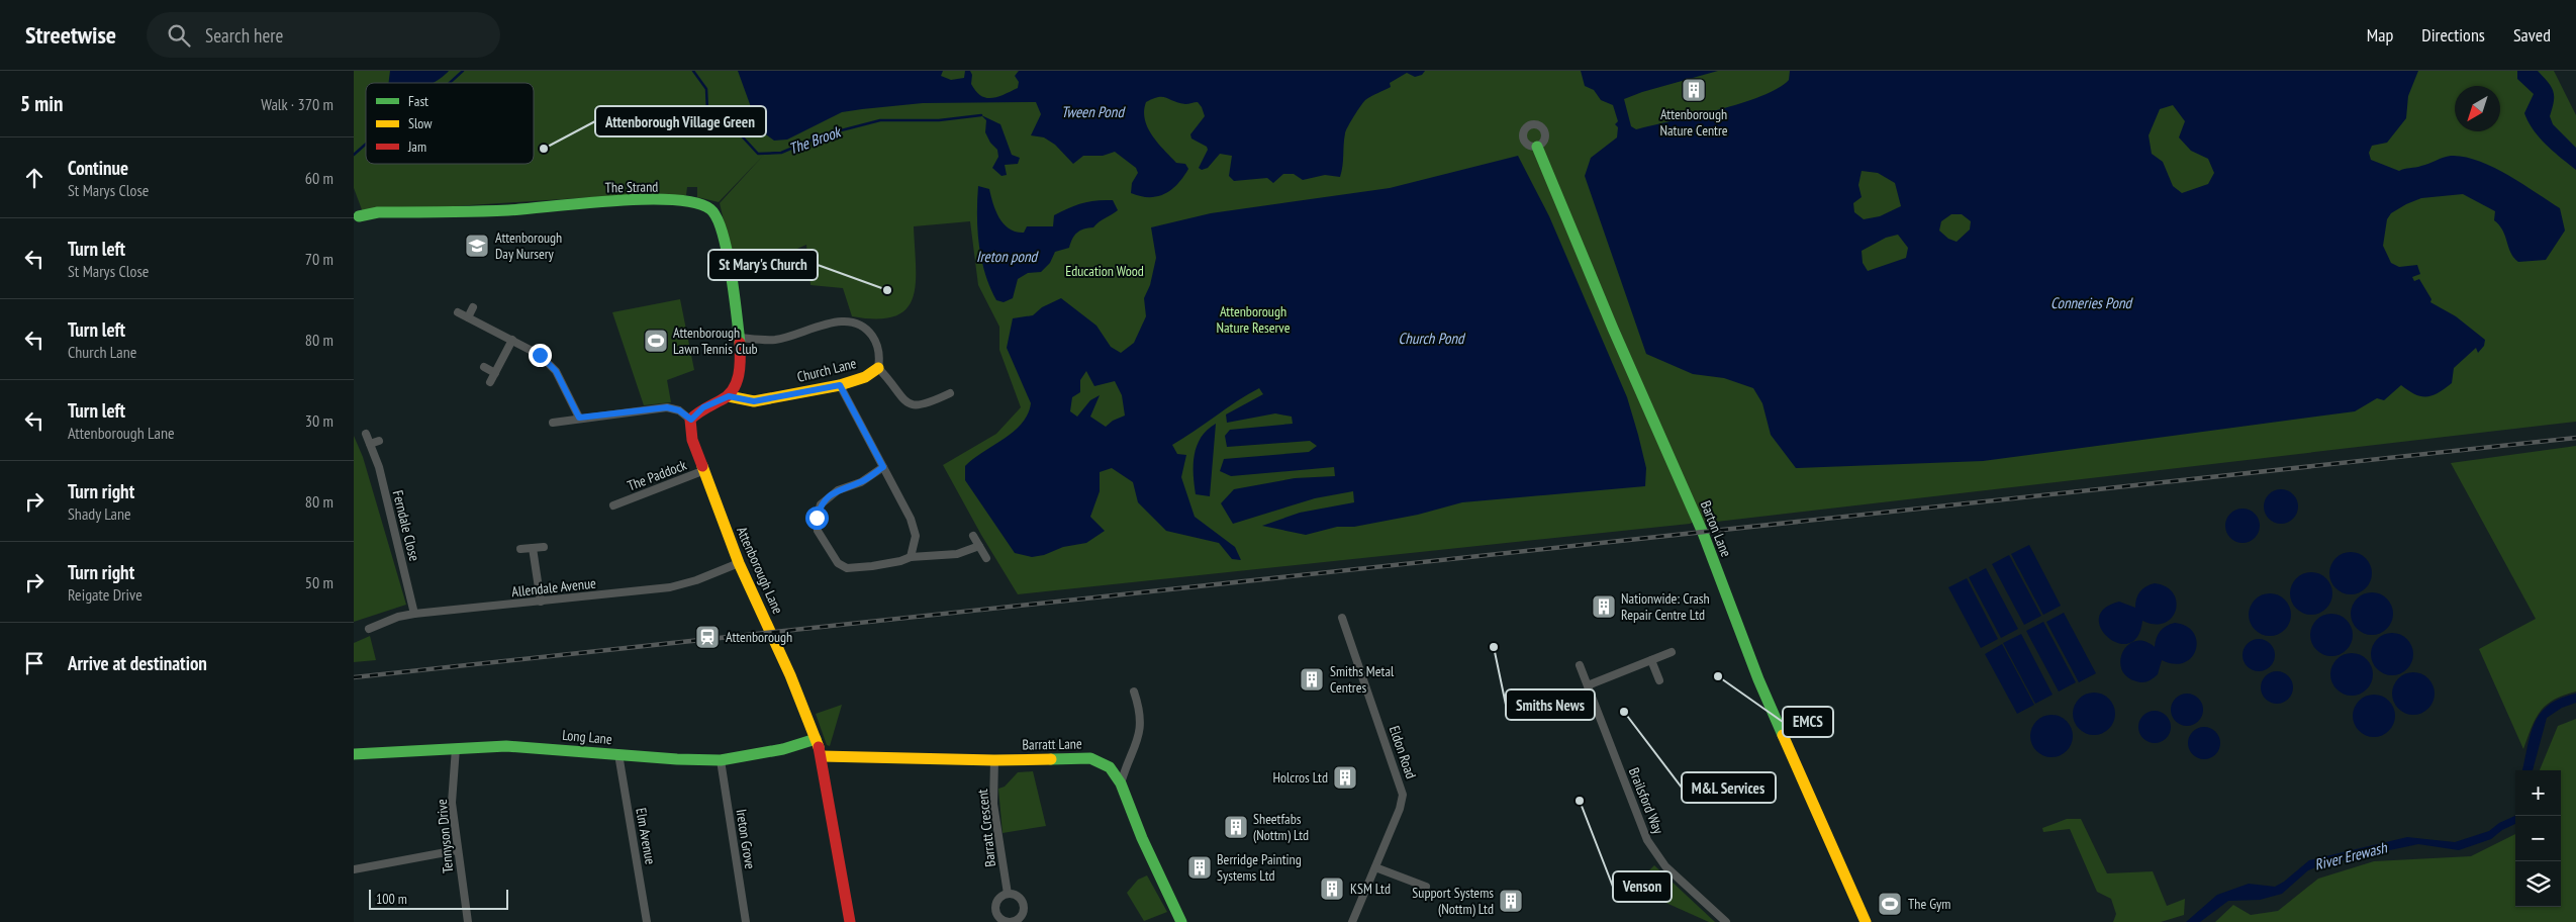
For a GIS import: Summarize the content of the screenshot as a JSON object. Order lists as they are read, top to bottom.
{
  "streets": {
    "street": [
      "The Strand",
      "Church Lane",
      "The Paddock",
      "Ferndale Close",
      "Barton Lane",
      "Attenborough Lane",
      "Allendale Avenue",
      "Long Lane",
      "Barratt Lane",
      "Eldon Road",
      "Brailsford Way",
      "Barratt Crescent",
      "Tennyson Drive",
      "Elm Avenue",
      "Ireton Grove"
    ]
  },
  "crossings": [
    ["The Strand", "Church Lane"],
    ["The Paddock", "Attenborough Lane"],
    ["Ferndale Close", "Allendale Avenue"],
    ["Attenborough Lane", "Allendale Avenue"],
    ["Attenborough Lane", "Long Lane"],
    ["Attenborough Lane", "Barratt Lane"],
    ["Long Lane", "Tennyson Drive"],
    ["Long Lane", "Elm Avenue"],
    ["Long Lane", "Ireton Grove"],
    ["Barratt Lane", "Barratt Crescent"]
  ],
  "water": [
    "Tween Pond",
    "The Brook",
    "Ireton pond",
    "Conneries Pond",
    "Church Pond",
    "River Erewash"
  ],
  "parks": ["Education Wood", "Attenborough Nature Reserve"],
  "places": {
    "building": [
      "Attenborough Nature Centre",
      "Nationwide: Crash Repair Centre Ltd",
      "Smiths Metal Centres",
      "Holcros Ltd",
      "Sheetfabs (Nottm) Ltd",
      "Berridge Painting Systems Ltd",
      "KSM Ltd",
      "Support Systems (Nottm) Ltd"
    ],
    "other": [
      "Attenborough Village Green",
      "St Mary's Church",
      "Smiths News",
      "EMCS",
      "M&L Services",
      "Venson"
    ],
    "school or university": ["Attenborough Day Nursery"],
    "sports": ["Attenborough Lawn Tennis Club", "The Gym"],
    "station": ["Attenborough"]
  },
  "legend": ["Fast", "Slow", "Jam"],
  "scale_bar": "100 m",
  "north": "bottom left",
  "page": {
    "header": "Streetwise",
    "search": "Search here",
    "nav": ["Map", "Directions", "Saved"],
    "heading": ["5 min", "Walk · 370 m"],
    "list": [
      ["Continue", "St Marys Close", "60 m"],
      ["Turn left", "St Marys Close", "70 m"],
      ["Turn left", "Church Lane", "80 m"],
      ["Turn left", "Attenborough Lane", "30 m"],
      ["Turn right", "Shady Lane", "80 m"],
      ["Turn right", "Reigate Drive", "50 m"],
      "Arrive at destination"
    ],
    "map_buttons": ["+", "−"],
    "scale": "100 m"
  }
}
